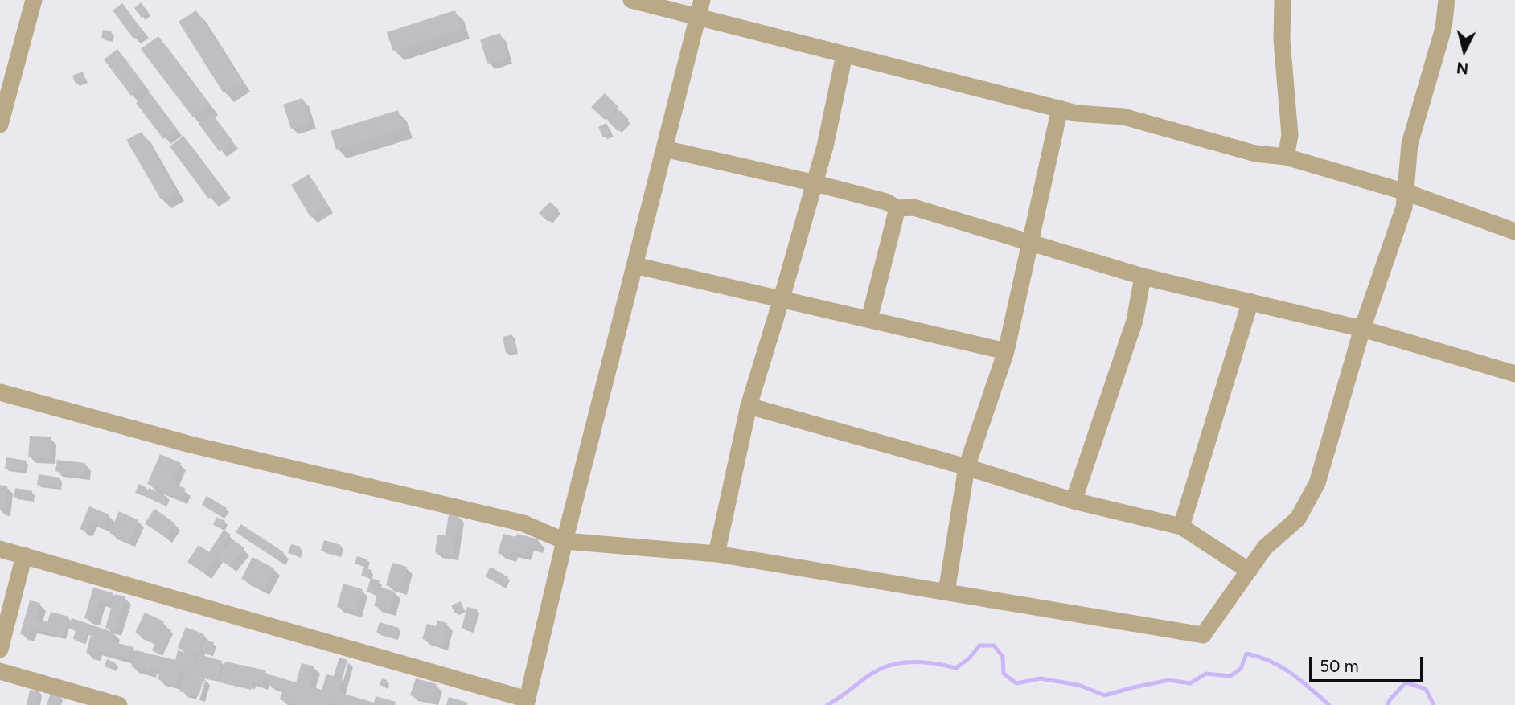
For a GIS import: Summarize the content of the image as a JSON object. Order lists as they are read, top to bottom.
{
  "scale_bar": "50 m",
  "north": "bottom"
}
